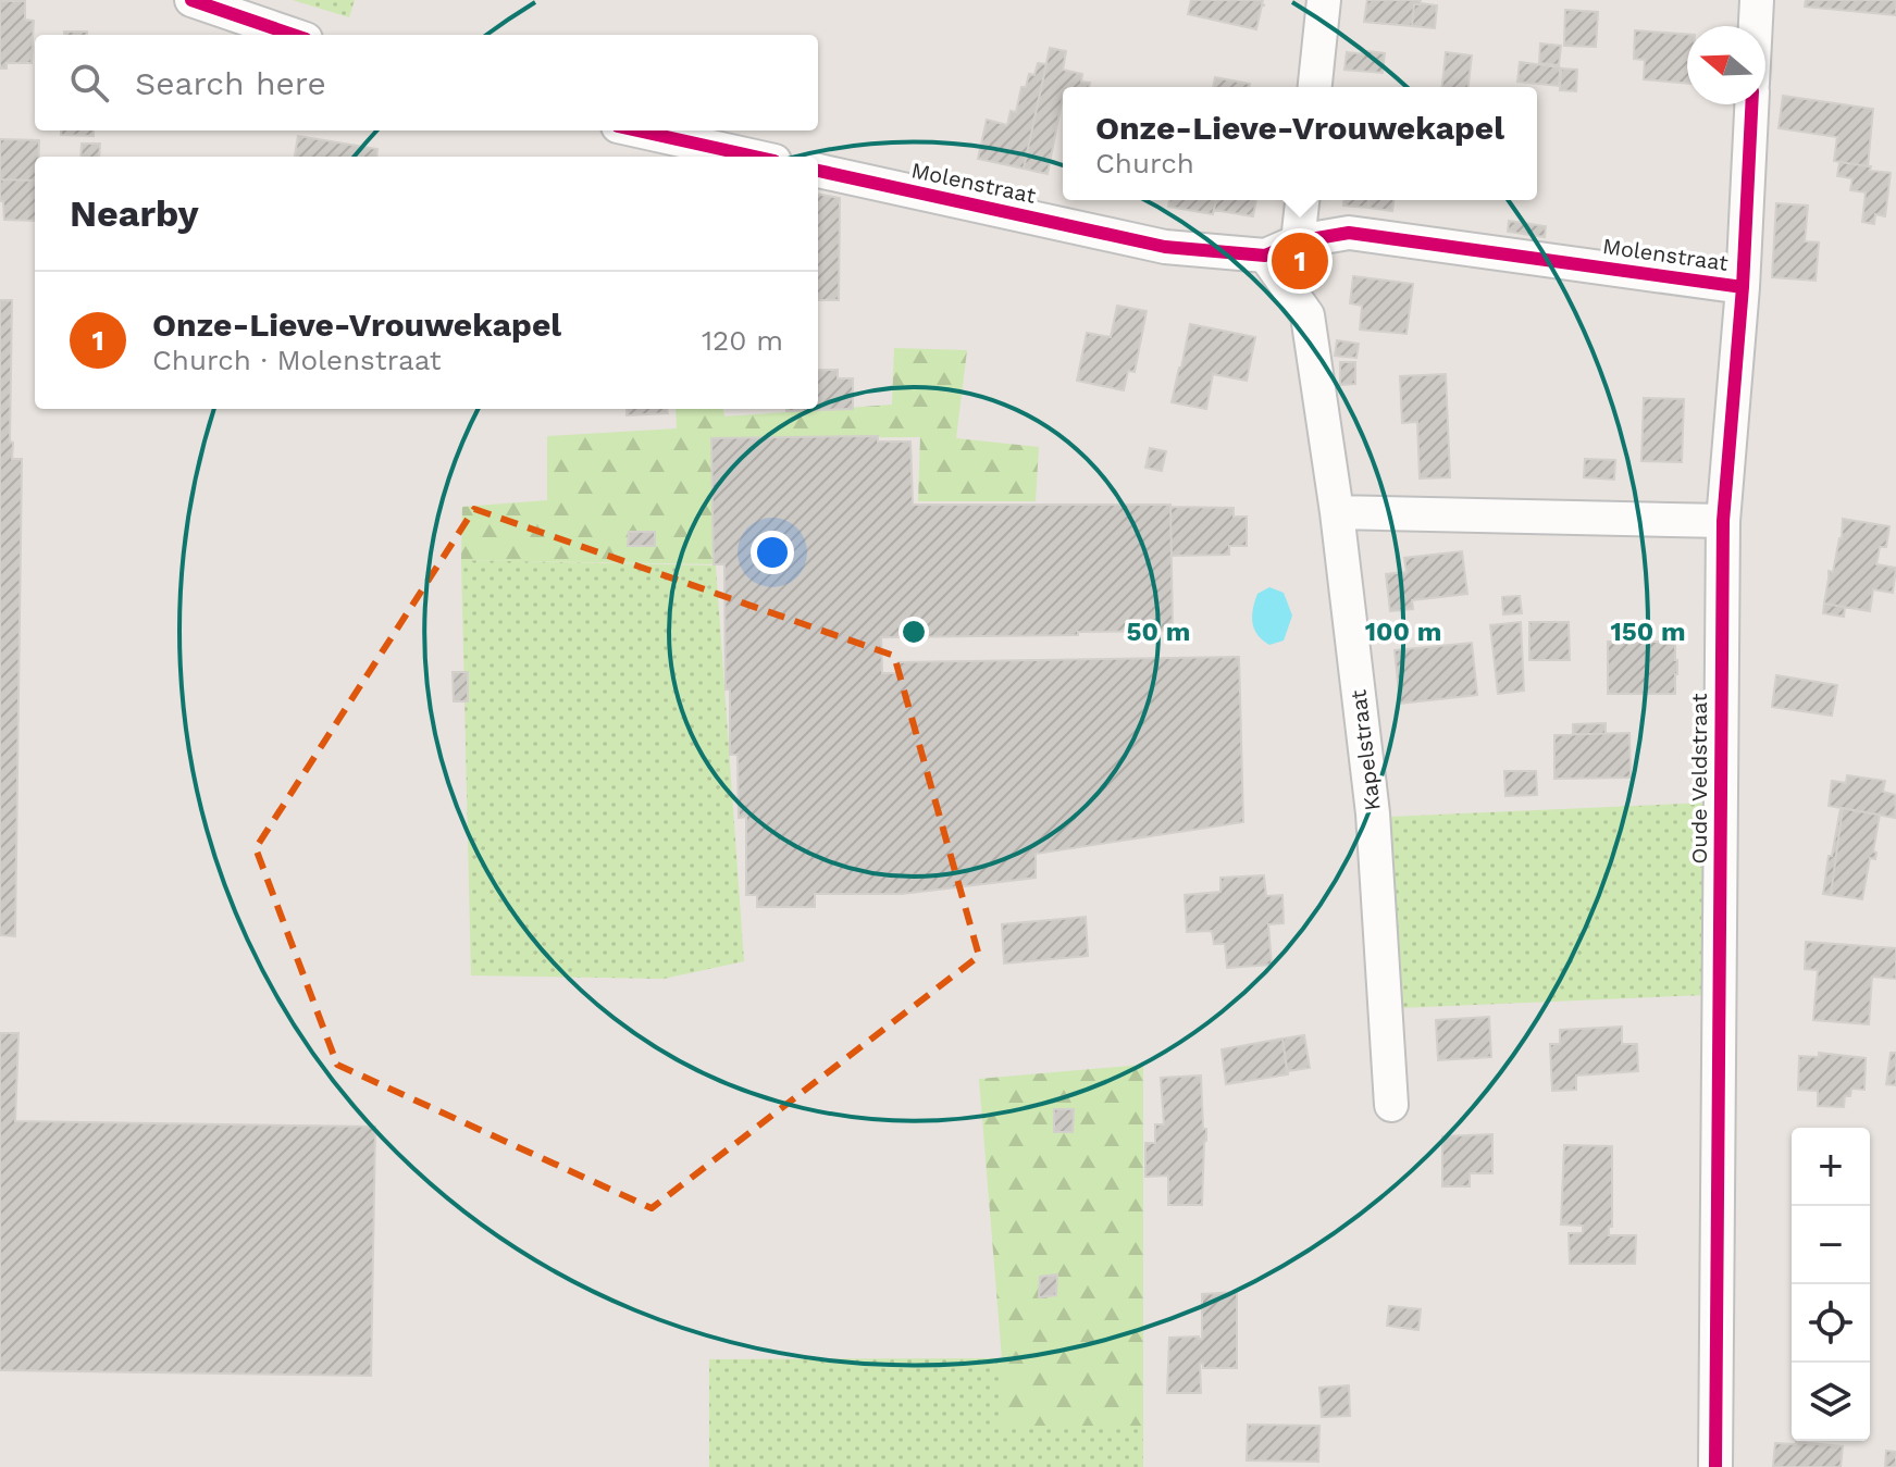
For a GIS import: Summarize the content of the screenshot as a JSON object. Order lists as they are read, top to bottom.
{
  "streets": {
    "street": ["Molenstraat", "Kapelstraat", "Oude Veldstraat"]
  },
  "crossings": [
    ["Molenstraat", "Kapelstraat"],
    ["Molenstraat", "Oude Veldstraat"]
  ],
  "north": "left",
  "page": {
    "search": "Search here",
    "popup": ["Onze-Lieve-Vrouwekapel", "Church"],
    "heading": "Nearby",
    "pins": "1",
    "list": [
      {
        "mark": "1",
        "name": "Onze-Lieve-Vrouwekapel",
        "note": "Church · Molenstraat",
        "value": "120 m"
      }
    ],
    "map_buttons": ["+", "−"]
  },
  "rings": ["50 m", "100 m", "150 m"]
}
